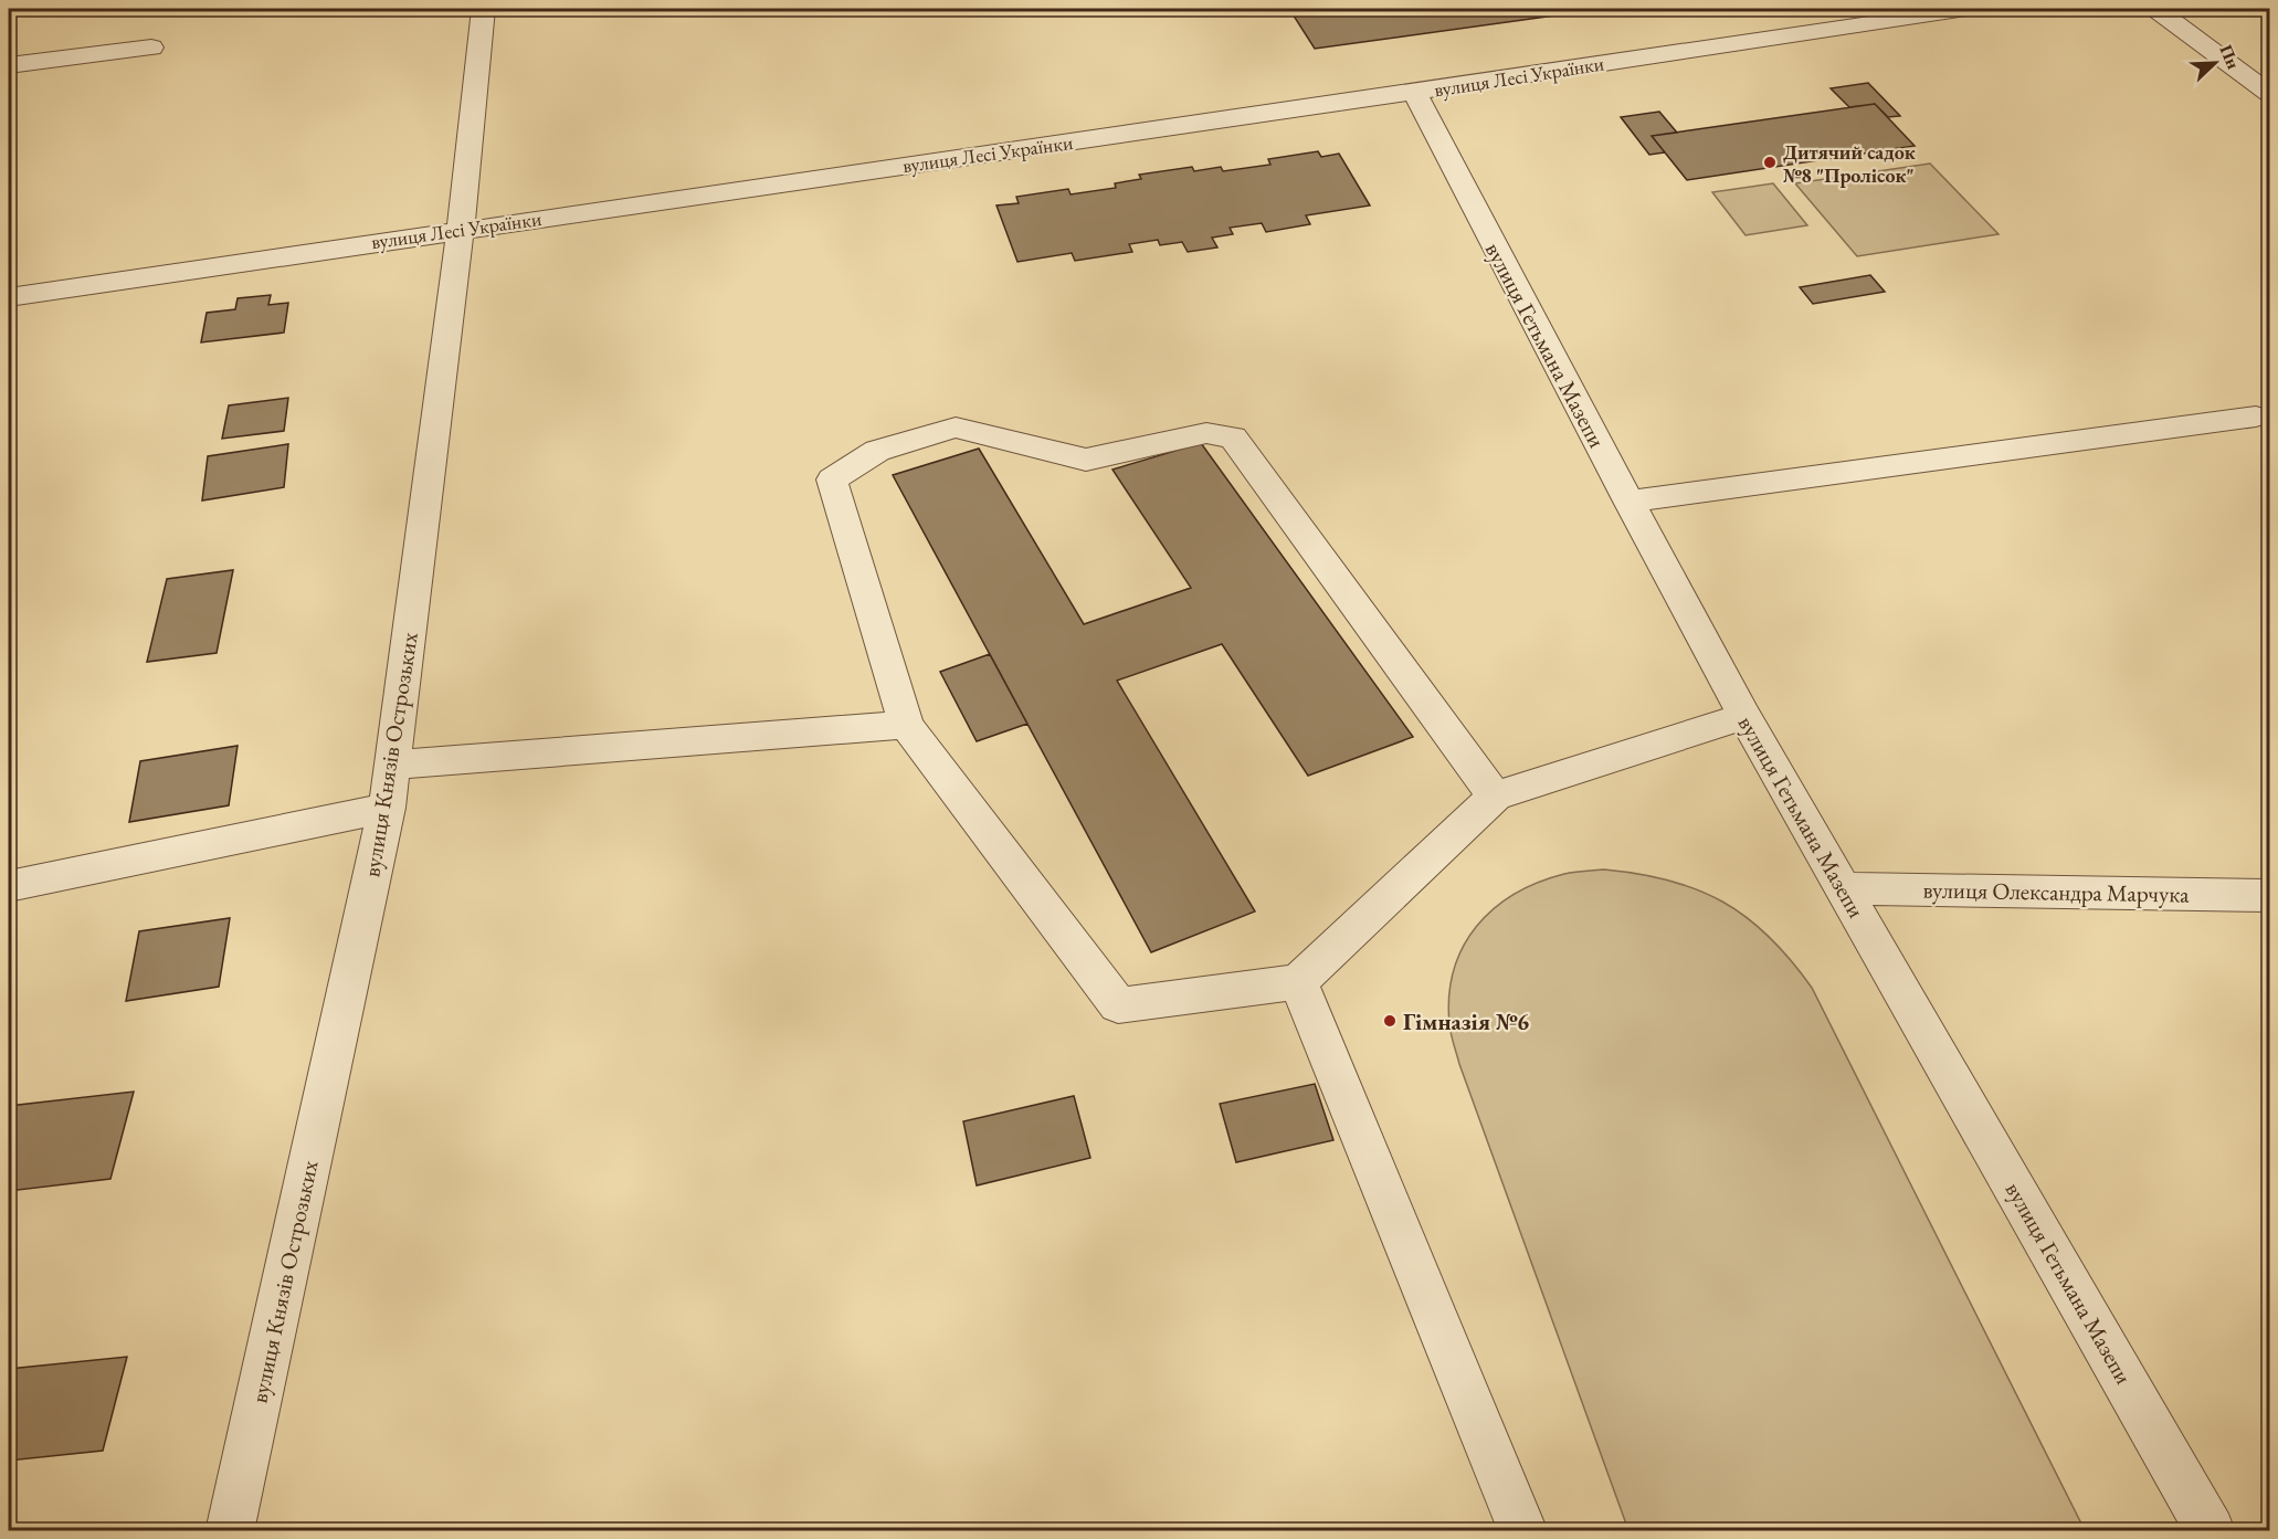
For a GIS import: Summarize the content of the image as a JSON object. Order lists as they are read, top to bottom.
{
  "streets": {
    "street": [
      "вулиця Лесі Українки",
      "вулиця Гетьмана Мазепи",
      "вулиця Князів Острозьких",
      "вулиця Олександра Марчука"
    ]
  },
  "crossings": [
    ["вулиця Лесі Українки", "вулиця Гетьмана Мазепи"],
    ["вулиця Лесі Українки", "вулиця Князів Острозьких"],
    ["вулиця Гетьмана Мазепи", "вулиця Олександра Марчука"]
  ],
  "places": ["Дитячий садок №8 \"Пролісок\"", "Гімназія №6"],
  "north": "top right"
}
